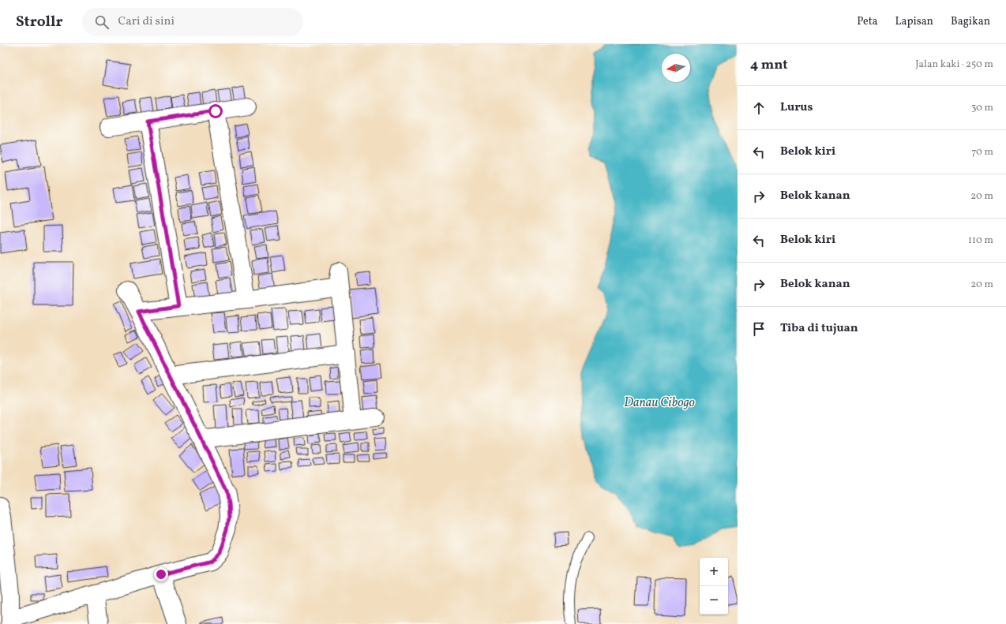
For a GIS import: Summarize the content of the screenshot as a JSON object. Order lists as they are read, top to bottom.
{
  "water": ["Danau Cibogo"],
  "north": "left",
  "page": {
    "header": "Strollr",
    "search": "Cari di sini",
    "nav": ["Peta", "Lapisan", "Bagikan"],
    "heading": ["4 mnt", "Jalan kaki · 250 m"],
    "list": [
      ["Lurus", "30 m"],
      ["Belok kiri", "70 m"],
      ["Belok kanan", "20 m"],
      ["Belok kiri", "110 m"],
      ["Belok kanan", "20 m"],
      "Tiba di tujuan"
    ],
    "map_buttons": ["+", "−"]
  }
}
